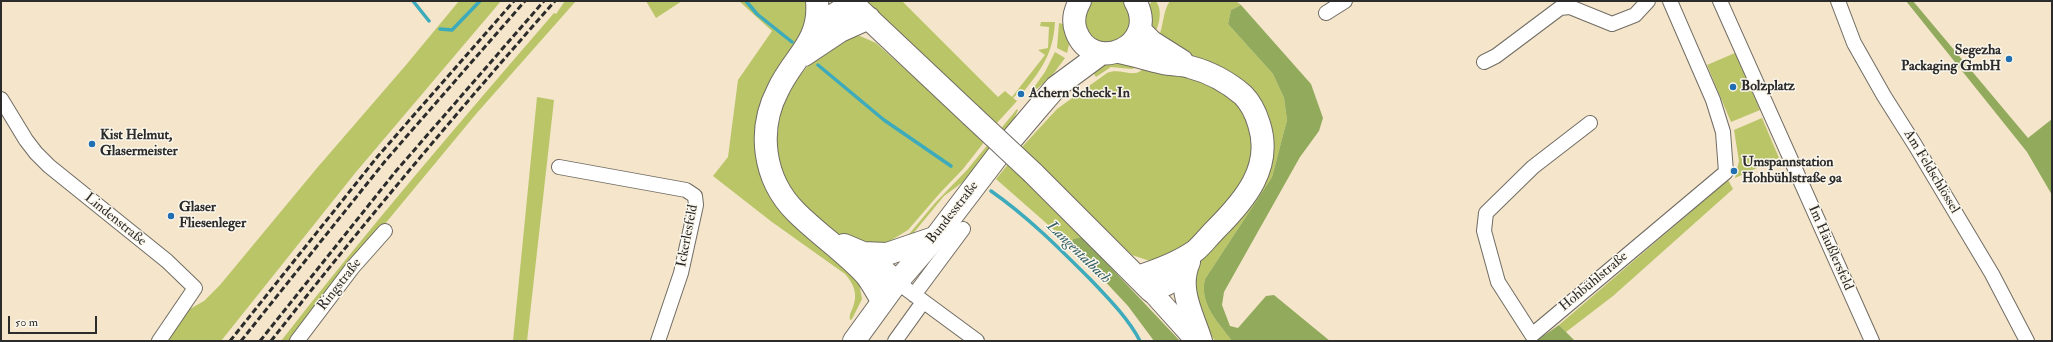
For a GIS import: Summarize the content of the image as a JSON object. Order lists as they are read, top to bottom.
{
  "streets": {
    "main road": ["Bundesstraße"],
    "street": [
      "Am Feldschlössel",
      "Lindenstraße",
      "Ickerlesfeld",
      "Im Häußlersfeld",
      "Hohbühlstraße",
      "Ringstraße"
    ]
  },
  "water": ["Langentalbach"],
  "places": [
    "Segezha Packaging GmbH",
    "Bolzplatz",
    "Achern Scheck-In",
    "Kist Helmut, Glasermeister",
    "Umspannstation Hohbühlstraße 9a",
    "Glaser Fliesenleger"
  ],
  "scale_bar": "50 m"
}
